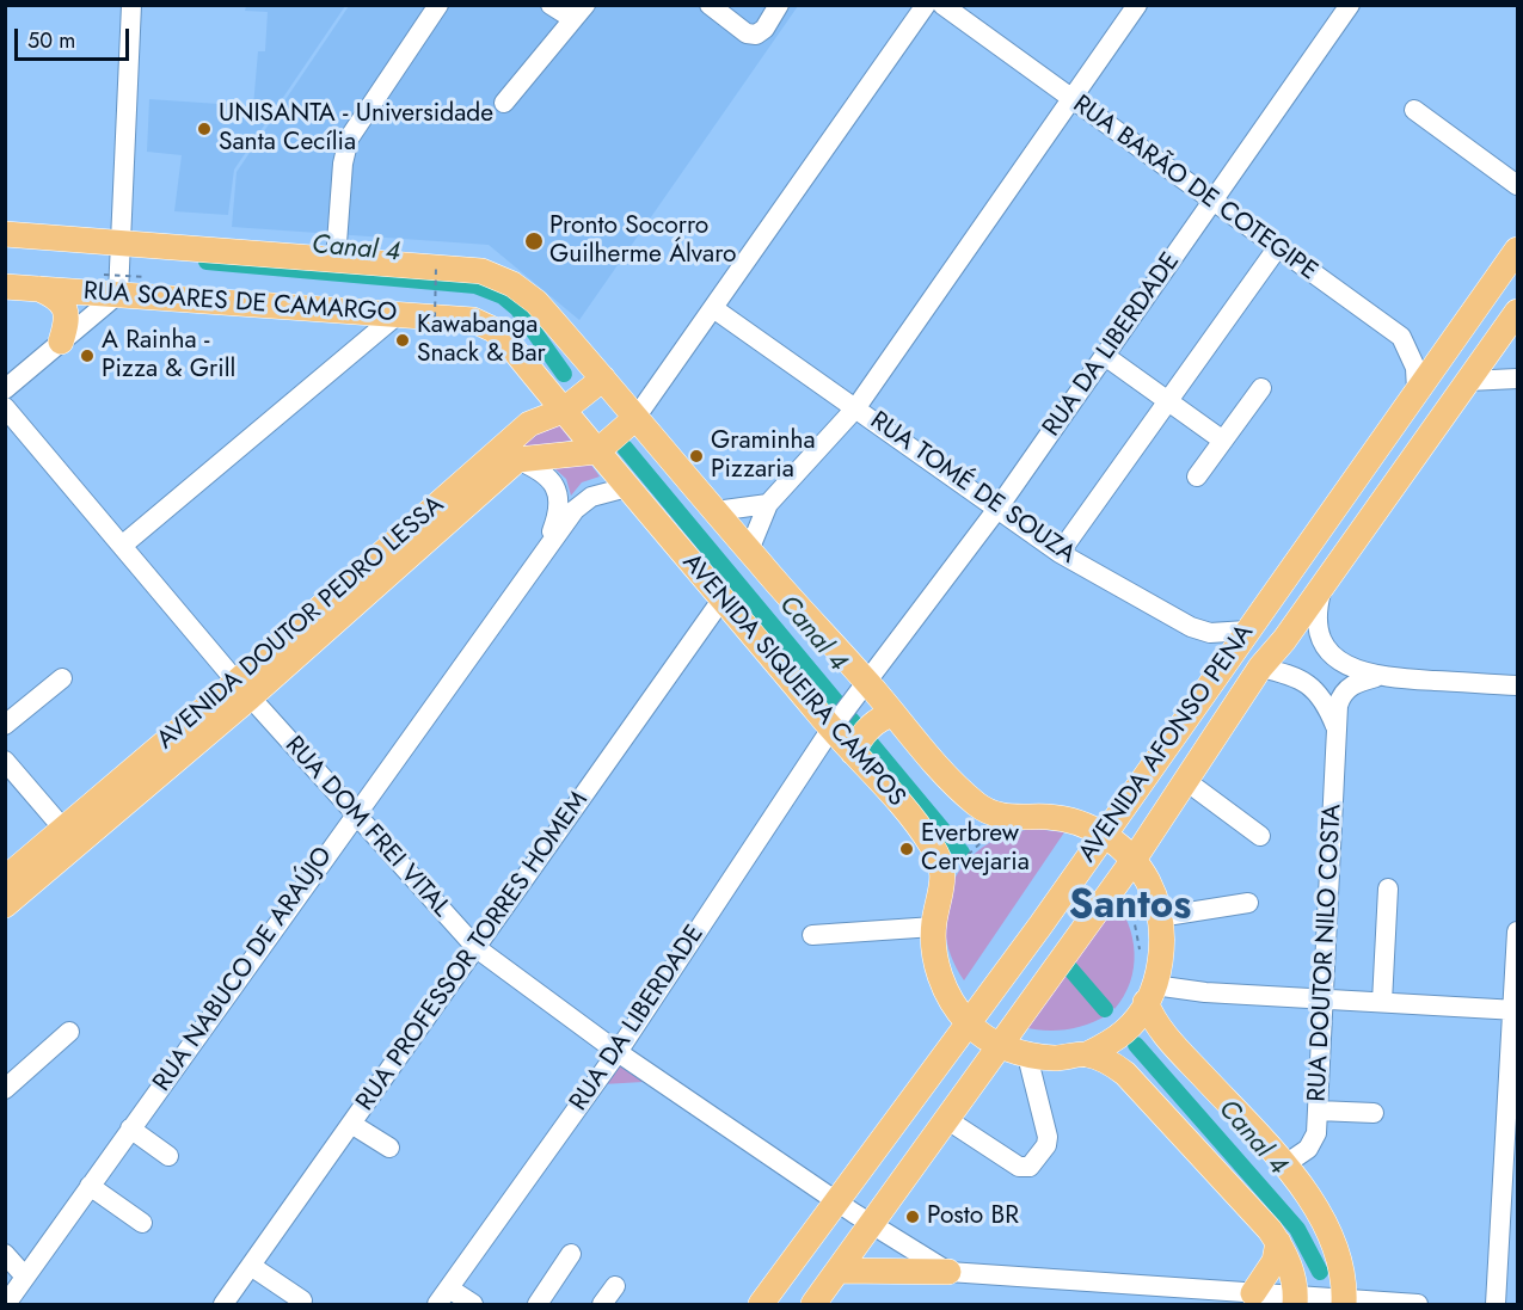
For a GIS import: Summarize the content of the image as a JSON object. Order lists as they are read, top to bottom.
{
  "streets": {
    "main road": [
      "RUA SOARES DE CAMARGO",
      "AVENIDA DOUTOR PEDRO LESSA",
      "AVENIDA SIQUEIRA CAMPOS",
      "AVENIDA AFONSO PENA"
    ],
    "street": [
      "RUA BARÃO DE COTEGIPE",
      "RUA DA LIBERDADE",
      "RUA TOMÉ DE SOUZA",
      "RUA DOM FREI VITAL",
      "RUA PROFESSOR TORRES HOMEM",
      "RUA DOUTOR NILO COSTA",
      "RUA NABUCO DE ARAÚJO"
    ]
  },
  "crossings": [
    ["RUA BARÃO DE COTEGIPE", "RUA DA LIBERDADE"],
    ["RUA BARÃO DE COTEGIPE", "AVENIDA AFONSO PENA"],
    ["RUA SOARES DE CAMARGO", "AVENIDA DOUTOR PEDRO LESSA"],
    ["RUA SOARES DE CAMARGO", "AVENIDA SIQUEIRA CAMPOS"],
    ["RUA DA LIBERDADE", "RUA TOMÉ DE SOUZA"],
    ["RUA DA LIBERDADE", "AVENIDA SIQUEIRA CAMPOS"],
    ["RUA DA LIBERDADE", "RUA DOM FREI VITAL"],
    ["RUA TOMÉ DE SOUZA", "AVENIDA AFONSO PENA"],
    ["AVENIDA DOUTOR PEDRO LESSA", "AVENIDA SIQUEIRA CAMPOS"],
    ["AVENIDA DOUTOR PEDRO LESSA", "RUA DOM FREI VITAL"],
    ["AVENIDA SIQUEIRA CAMPOS", "AVENIDA AFONSO PENA"],
    ["AVENIDA SIQUEIRA CAMPOS", "RUA PROFESSOR TORRES HOMEM"],
    ["AVENIDA SIQUEIRA CAMPOS", "RUA NABUCO DE ARAÚJO"],
    ["AVENIDA AFONSO PENA", "RUA DOM FREI VITAL"],
    ["RUA DOM FREI VITAL", "RUA PROFESSOR TORRES HOMEM"],
    ["RUA DOM FREI VITAL", "RUA NABUCO DE ARAÚJO"]
  ],
  "districts": ["Santos"],
  "water": ["Canal 4"],
  "places": [
    "UNISANTA - Universidade Santa Cecília",
    "Pronto Socorro Guilherme Álvaro",
    "Kawabanga Snack & Bar",
    "A Rainha - Pizza & Grill",
    "Graminha Pizzaria",
    "Everbrew Cervejaria",
    "Posto BR"
  ],
  "scale_bar": "50 m"
}
